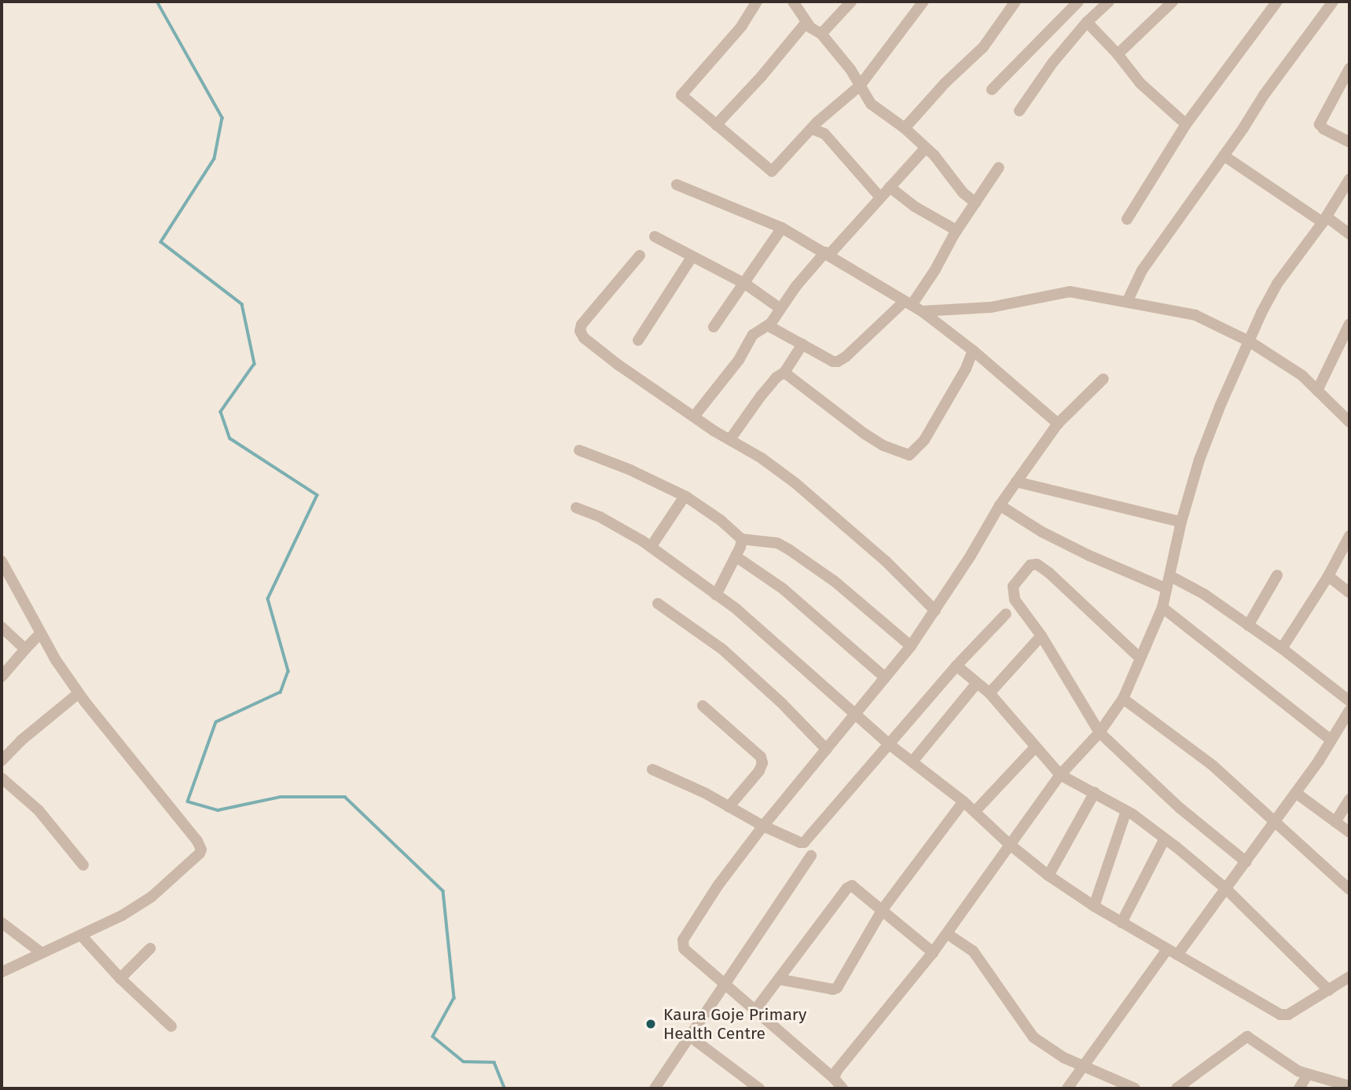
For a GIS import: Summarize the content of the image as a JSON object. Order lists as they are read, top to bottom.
{
  "places": ["Kaura Goje Primary Health Centre"]
}
